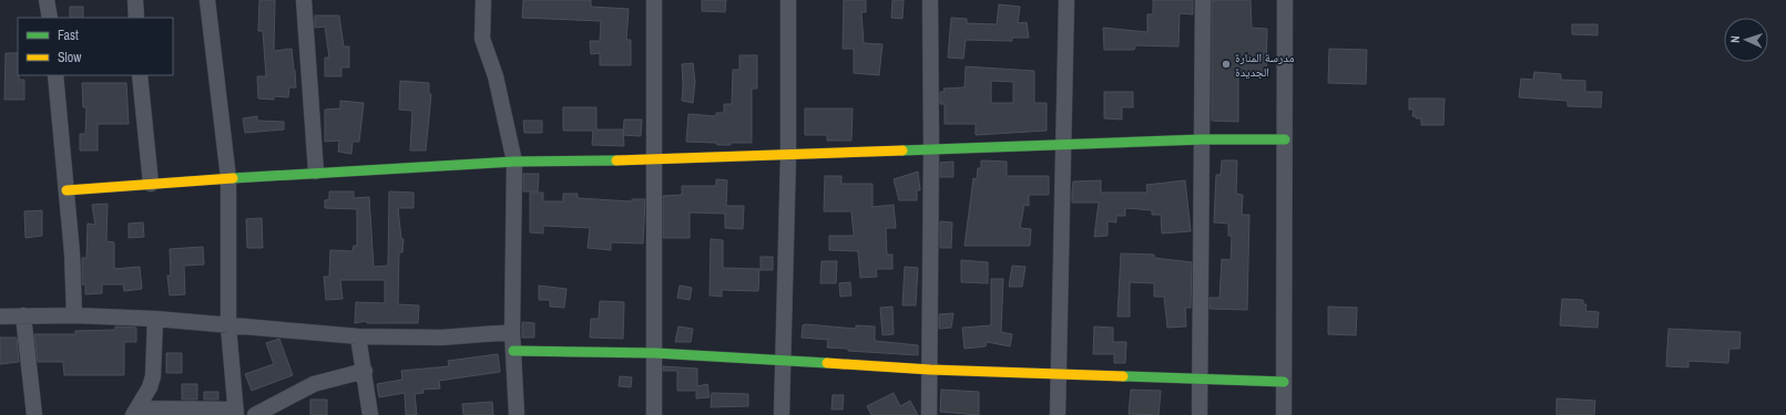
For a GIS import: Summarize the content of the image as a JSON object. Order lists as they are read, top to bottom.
{
  "places": ["مدرسة المنارة الجديدة"],
  "legend": ["Fast", "Slow"],
  "north": "left"
}
